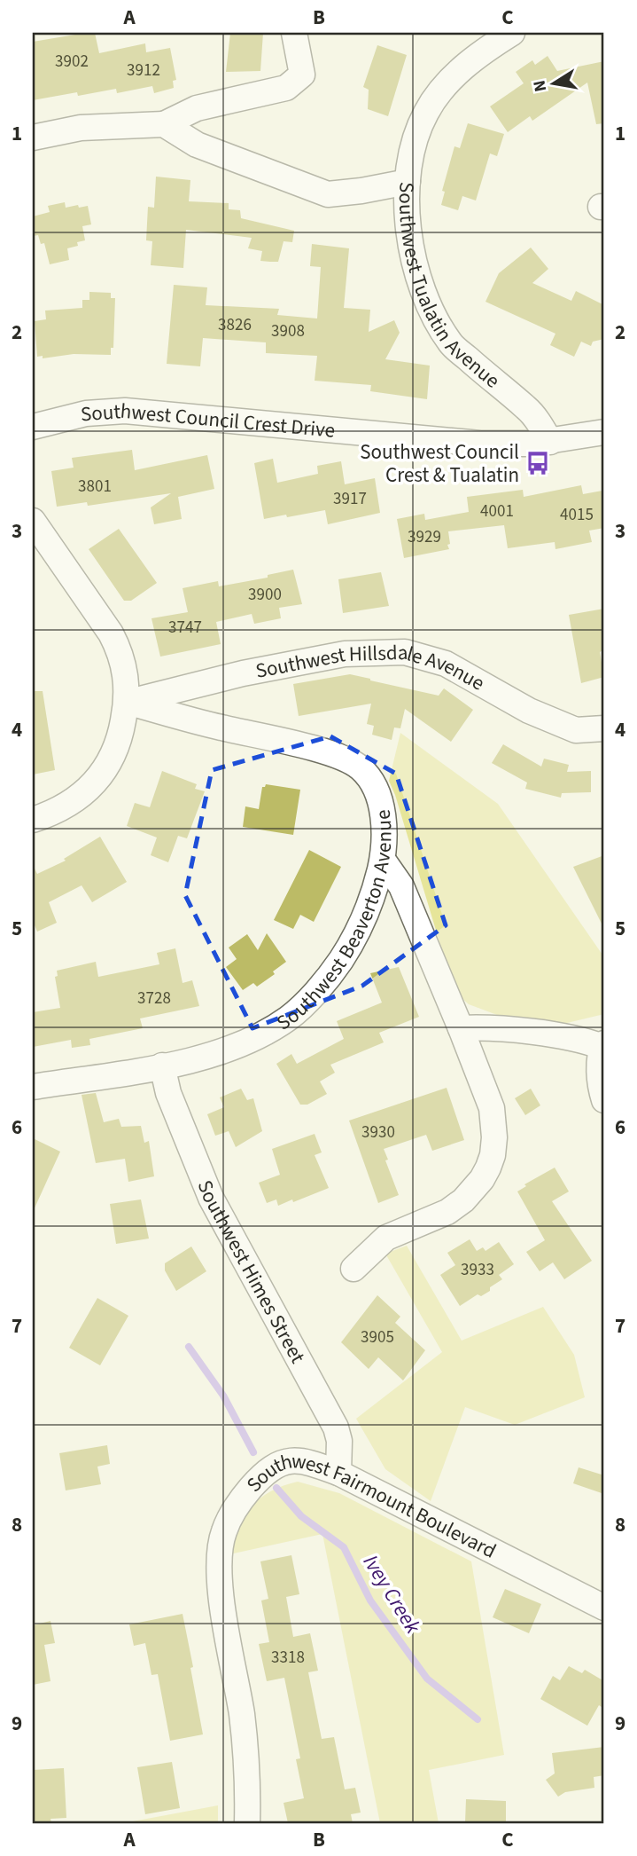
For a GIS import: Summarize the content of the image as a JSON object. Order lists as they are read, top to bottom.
{
  "streets": {
    "street": [
      "Southwest Tualatin Avenue",
      "Southwest Council Crest Drive",
      "Southwest Hillsdale Avenue",
      "Southwest Beaverton Avenue",
      "Southwest Himes Street",
      "Southwest Fairmount Boulevard"
    ]
  },
  "crossings": [
    ["Southwest Tualatin Avenue", "Southwest Council Crest Drive"],
    ["Southwest Hillsdale Avenue", "Southwest Beaverton Avenue"],
    ["Southwest Beaverton Avenue", "Southwest Himes Street"],
    ["Southwest Himes Street", "Southwest Fairmount Boulevard"]
  ],
  "water": ["Ivey Creek"],
  "places": {
    "bus stop": ["Southwest Council Crest & Tualatin"]
  },
  "house_numbers": [
    "3902",
    "3912",
    "3826",
    "3908",
    "3801",
    "3917",
    "4001",
    "4015",
    "3929",
    "3900",
    "3747",
    "3728",
    "3930",
    "3933",
    "3905",
    "3318"
  ],
  "north": "left",
  "grid": {
    "columns": ["A", "B", "C"],
    "rows": [
      "1",
      "2",
      "3",
      "4",
      "5",
      "6",
      "7",
      "8",
      "9"
    ]
  }
}
